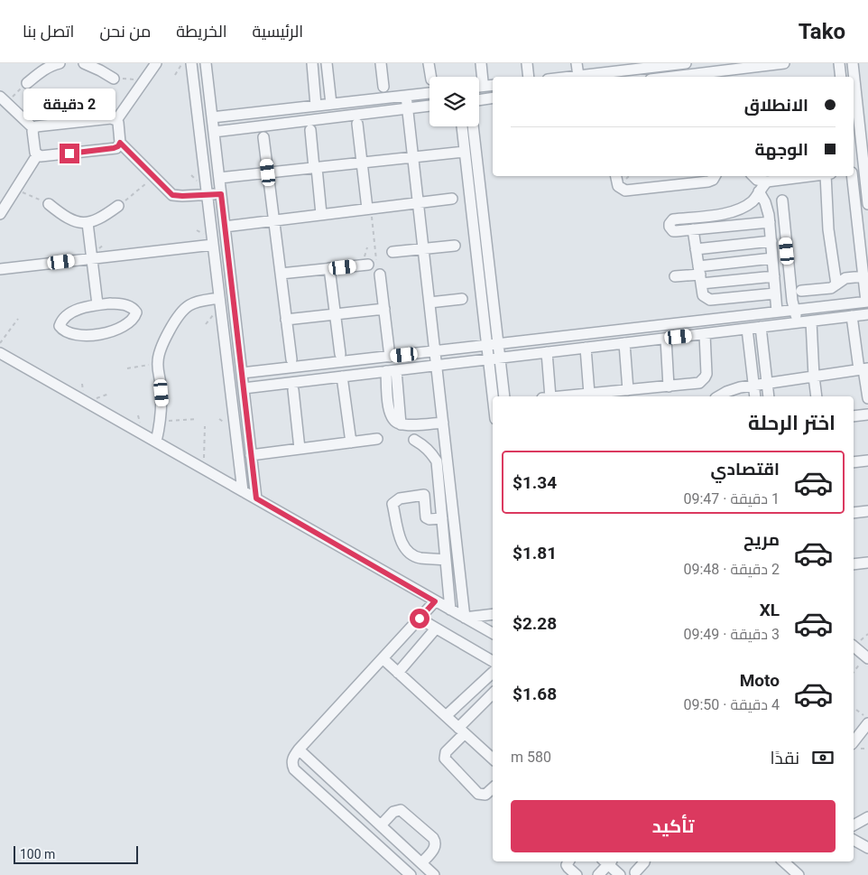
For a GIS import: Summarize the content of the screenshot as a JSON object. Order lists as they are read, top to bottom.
{
  "scale_bar": "100 m",
  "page": {
    "header": "Tako",
    "nav": [
      "الرئيسية",
      "الخريطة",
      "من نحن",
      "اتصل بنا"
    ],
    "banner": ["الانطلاق", "الوجهة"],
    "bubble": "2 دقيقة",
    "heading": "اختر الرحلة",
    "list": [
      {
        "name": "اقتصادي",
        "note": "1 دقيقة · 09:47",
        "value": "$1.34"
      },
      {
        "name": "مريح",
        "note": "2 دقيقة · 09:48",
        "value": "$1.81"
      },
      {
        "name": "XL",
        "note": "3 دقيقة · 09:49",
        "value": "$2.28"
      },
      {
        "name": "Moto",
        "note": "4 دقيقة · 09:50",
        "value": "$1.68"
      }
    ],
    "pay": ["نقدًا", "580 m"],
    "buttons": "تأكيد",
    "scale": "100 m"
  }
}
